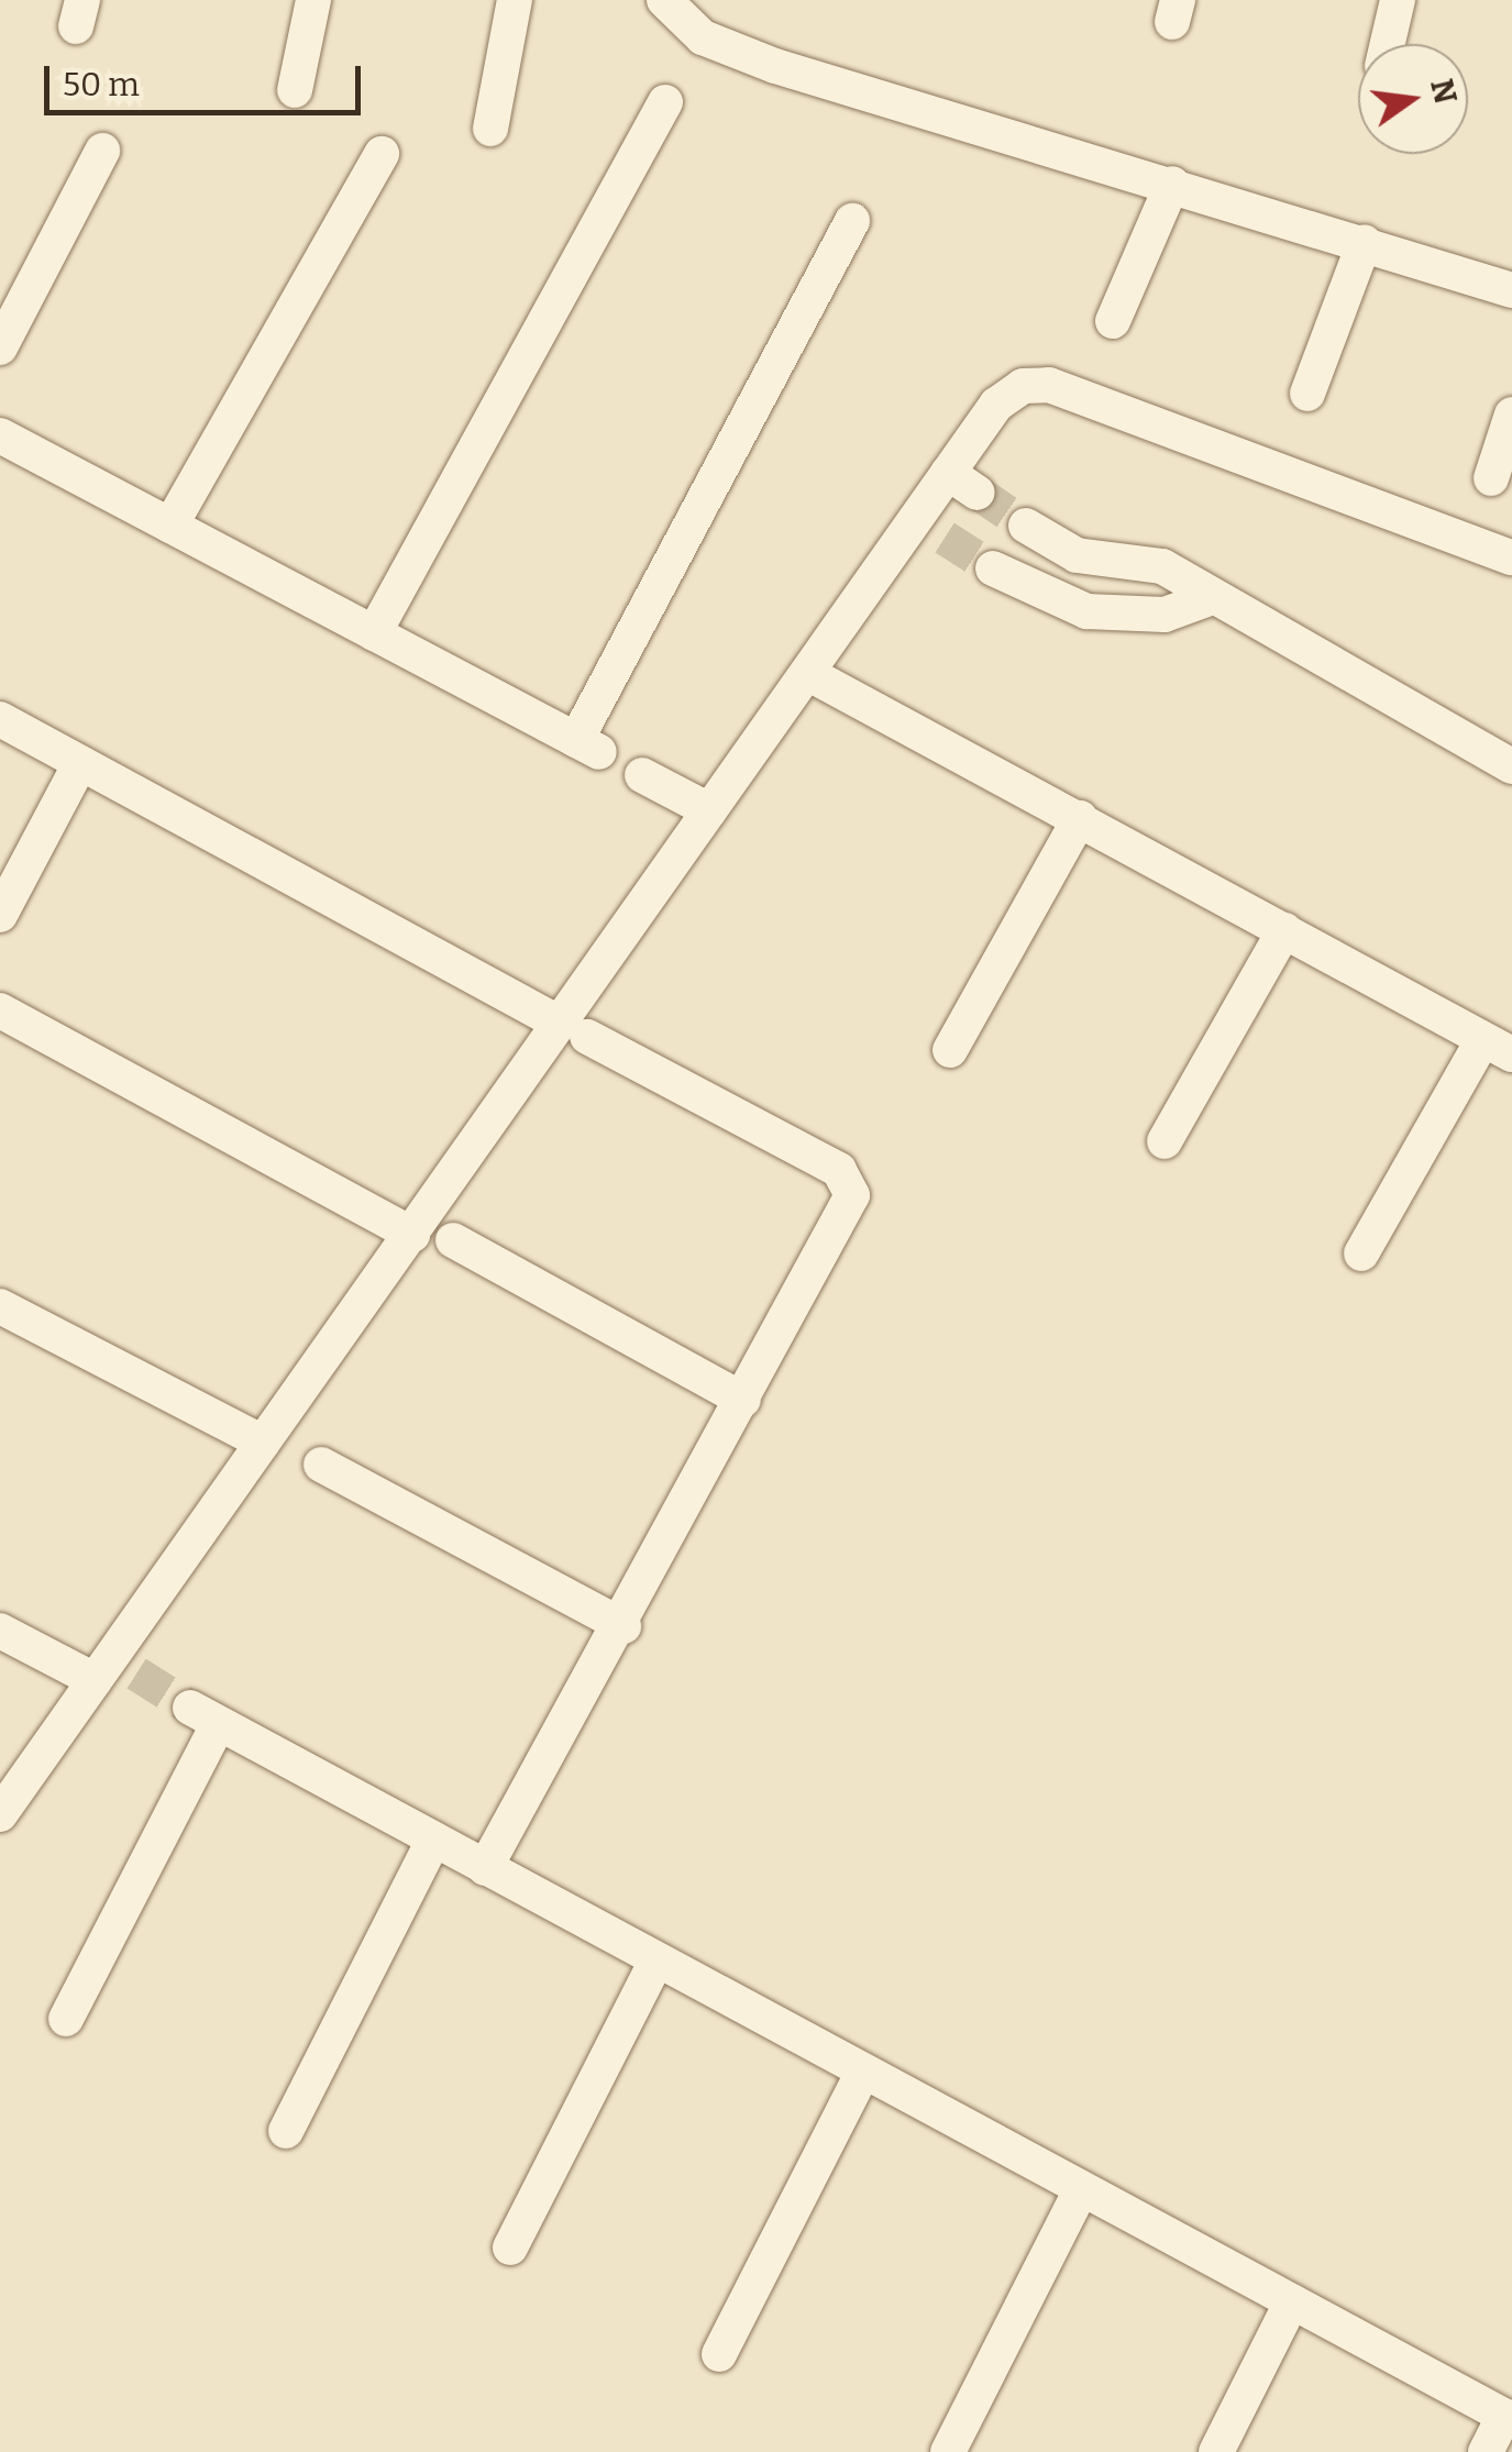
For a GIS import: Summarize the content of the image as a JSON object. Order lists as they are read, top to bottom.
{
  "scale_bar": "50 m",
  "north": "right"
}
